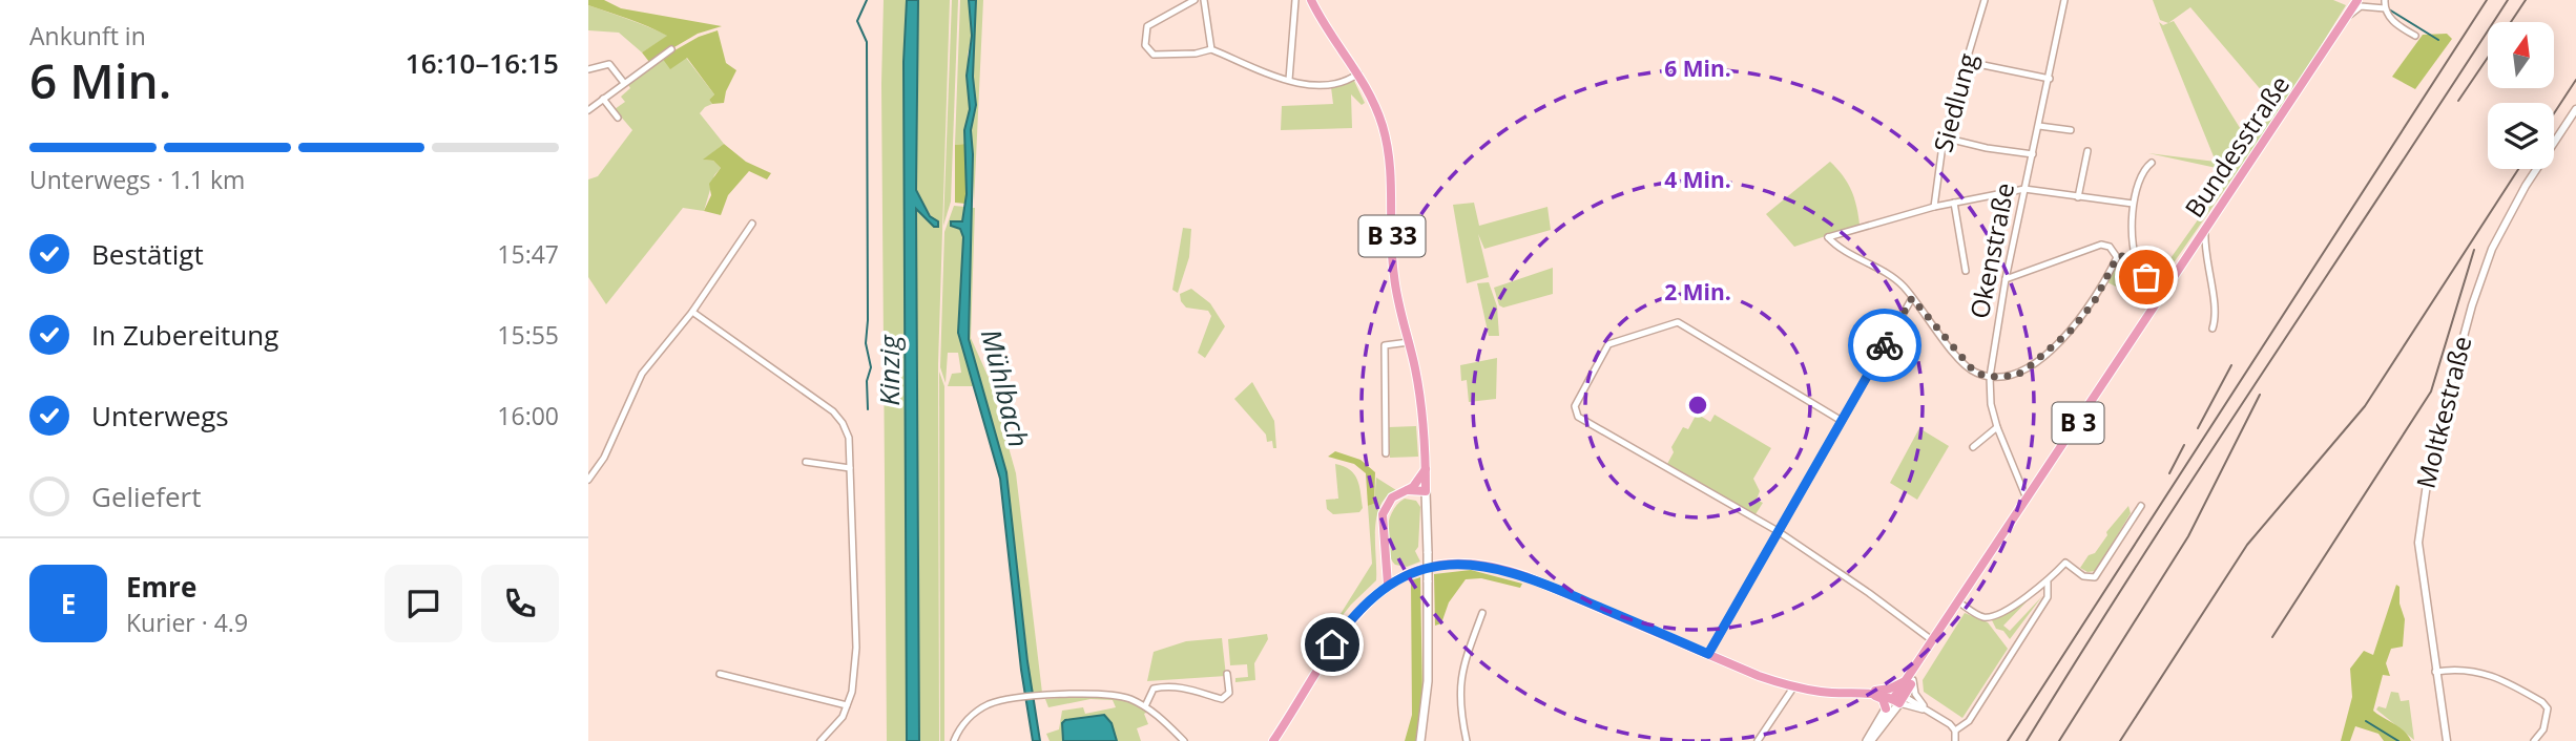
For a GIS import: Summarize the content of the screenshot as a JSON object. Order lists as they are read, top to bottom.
{
  "streets": {
    "main road": ["Bundesstraße", "B 33", "B 3"],
    "street": ["Siedlung", "Okenstraße", "Moltkestraße"]
  },
  "crossings": [
    ["Bundesstraße", "Okenstraße"],
    ["Bundesstraße", "B 3"],
    ["Okenstraße", "B 3"]
  ],
  "water": ["Kinzig", "Mühlbach"],
  "north": "top",
  "page": {
    "heading": ["6 Min.", "Ankunft in", "16:10–16:15"],
    "panel": ["Emre", "Kurier · 4.9"],
    "bar": "Unterwegs · 1.1 km",
    "list": [
      ["Bestätigt", "15:47"],
      ["In Zubereitung", "15:55"],
      ["Unterwegs", "16:00"],
      "Geliefert"
    ],
    "round": "E"
  },
  "rings": ["6 Min.", "4 Min.", "2 Min."]
}
